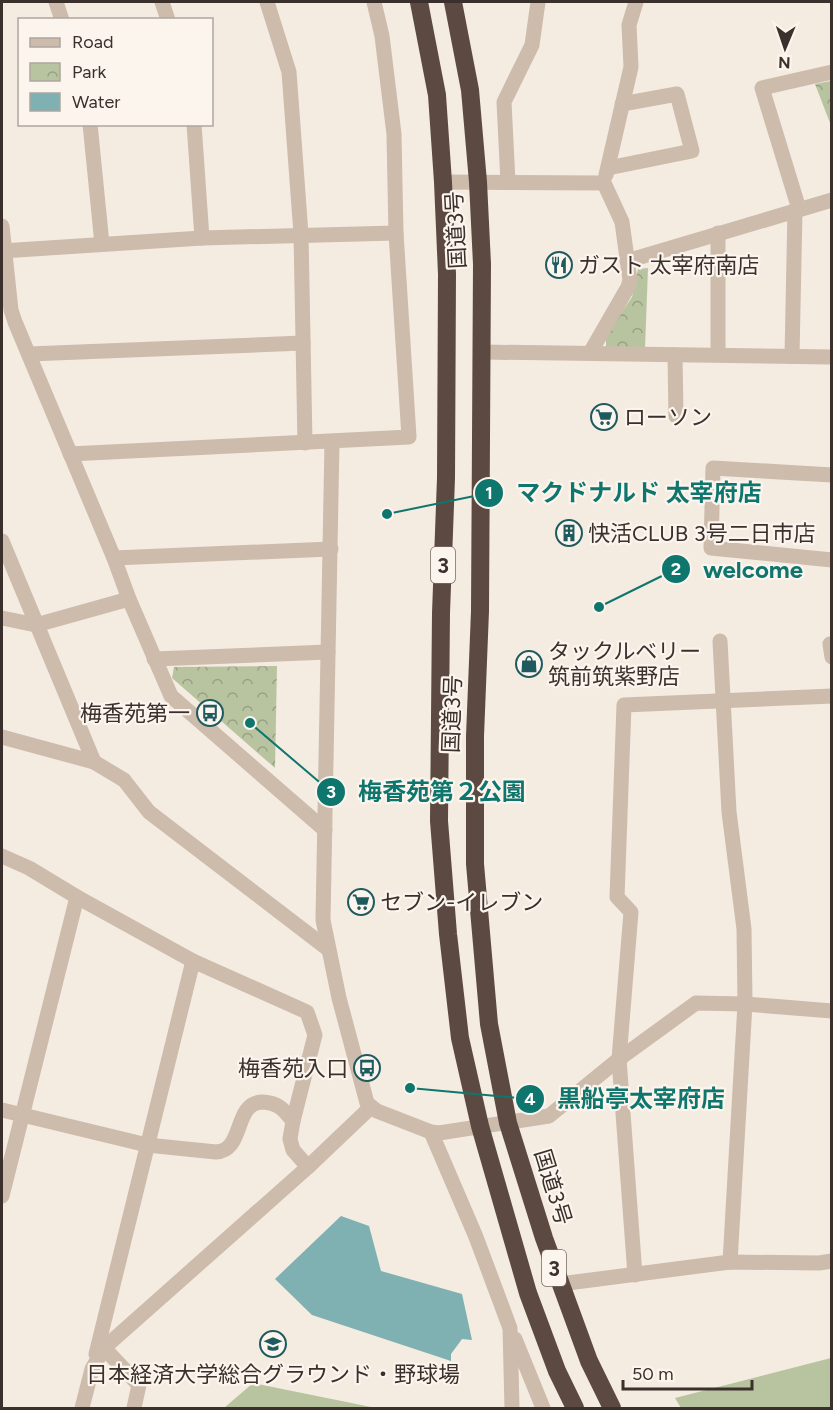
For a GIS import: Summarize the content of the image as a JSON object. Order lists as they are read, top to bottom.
{
  "streets": {
    "highway": ["国道3号", "3"]
  },
  "places": {
    "restaurant": ["ガスト 太宰府南店"],
    "supermarket": ["ローソン", "セブン-イレブン"],
    "other": [
      "マクドナルド 太宰府店",
      "welcome",
      "梅香苑第２公園",
      "黒船亭太宰府店"
    ],
    "building": ["快活CLUB 3号二日市店"],
    "shop": ["タックルベリー 筑前筑紫野店"],
    "bus stop": ["梅香苑第一", "梅香苑入口"],
    "school or university": ["日本経済大学総合グラウンド・野球場"]
  },
  "legend": ["Road", "Park", "Water"],
  "scale_bar": "50 m",
  "north": "bottom"
}
